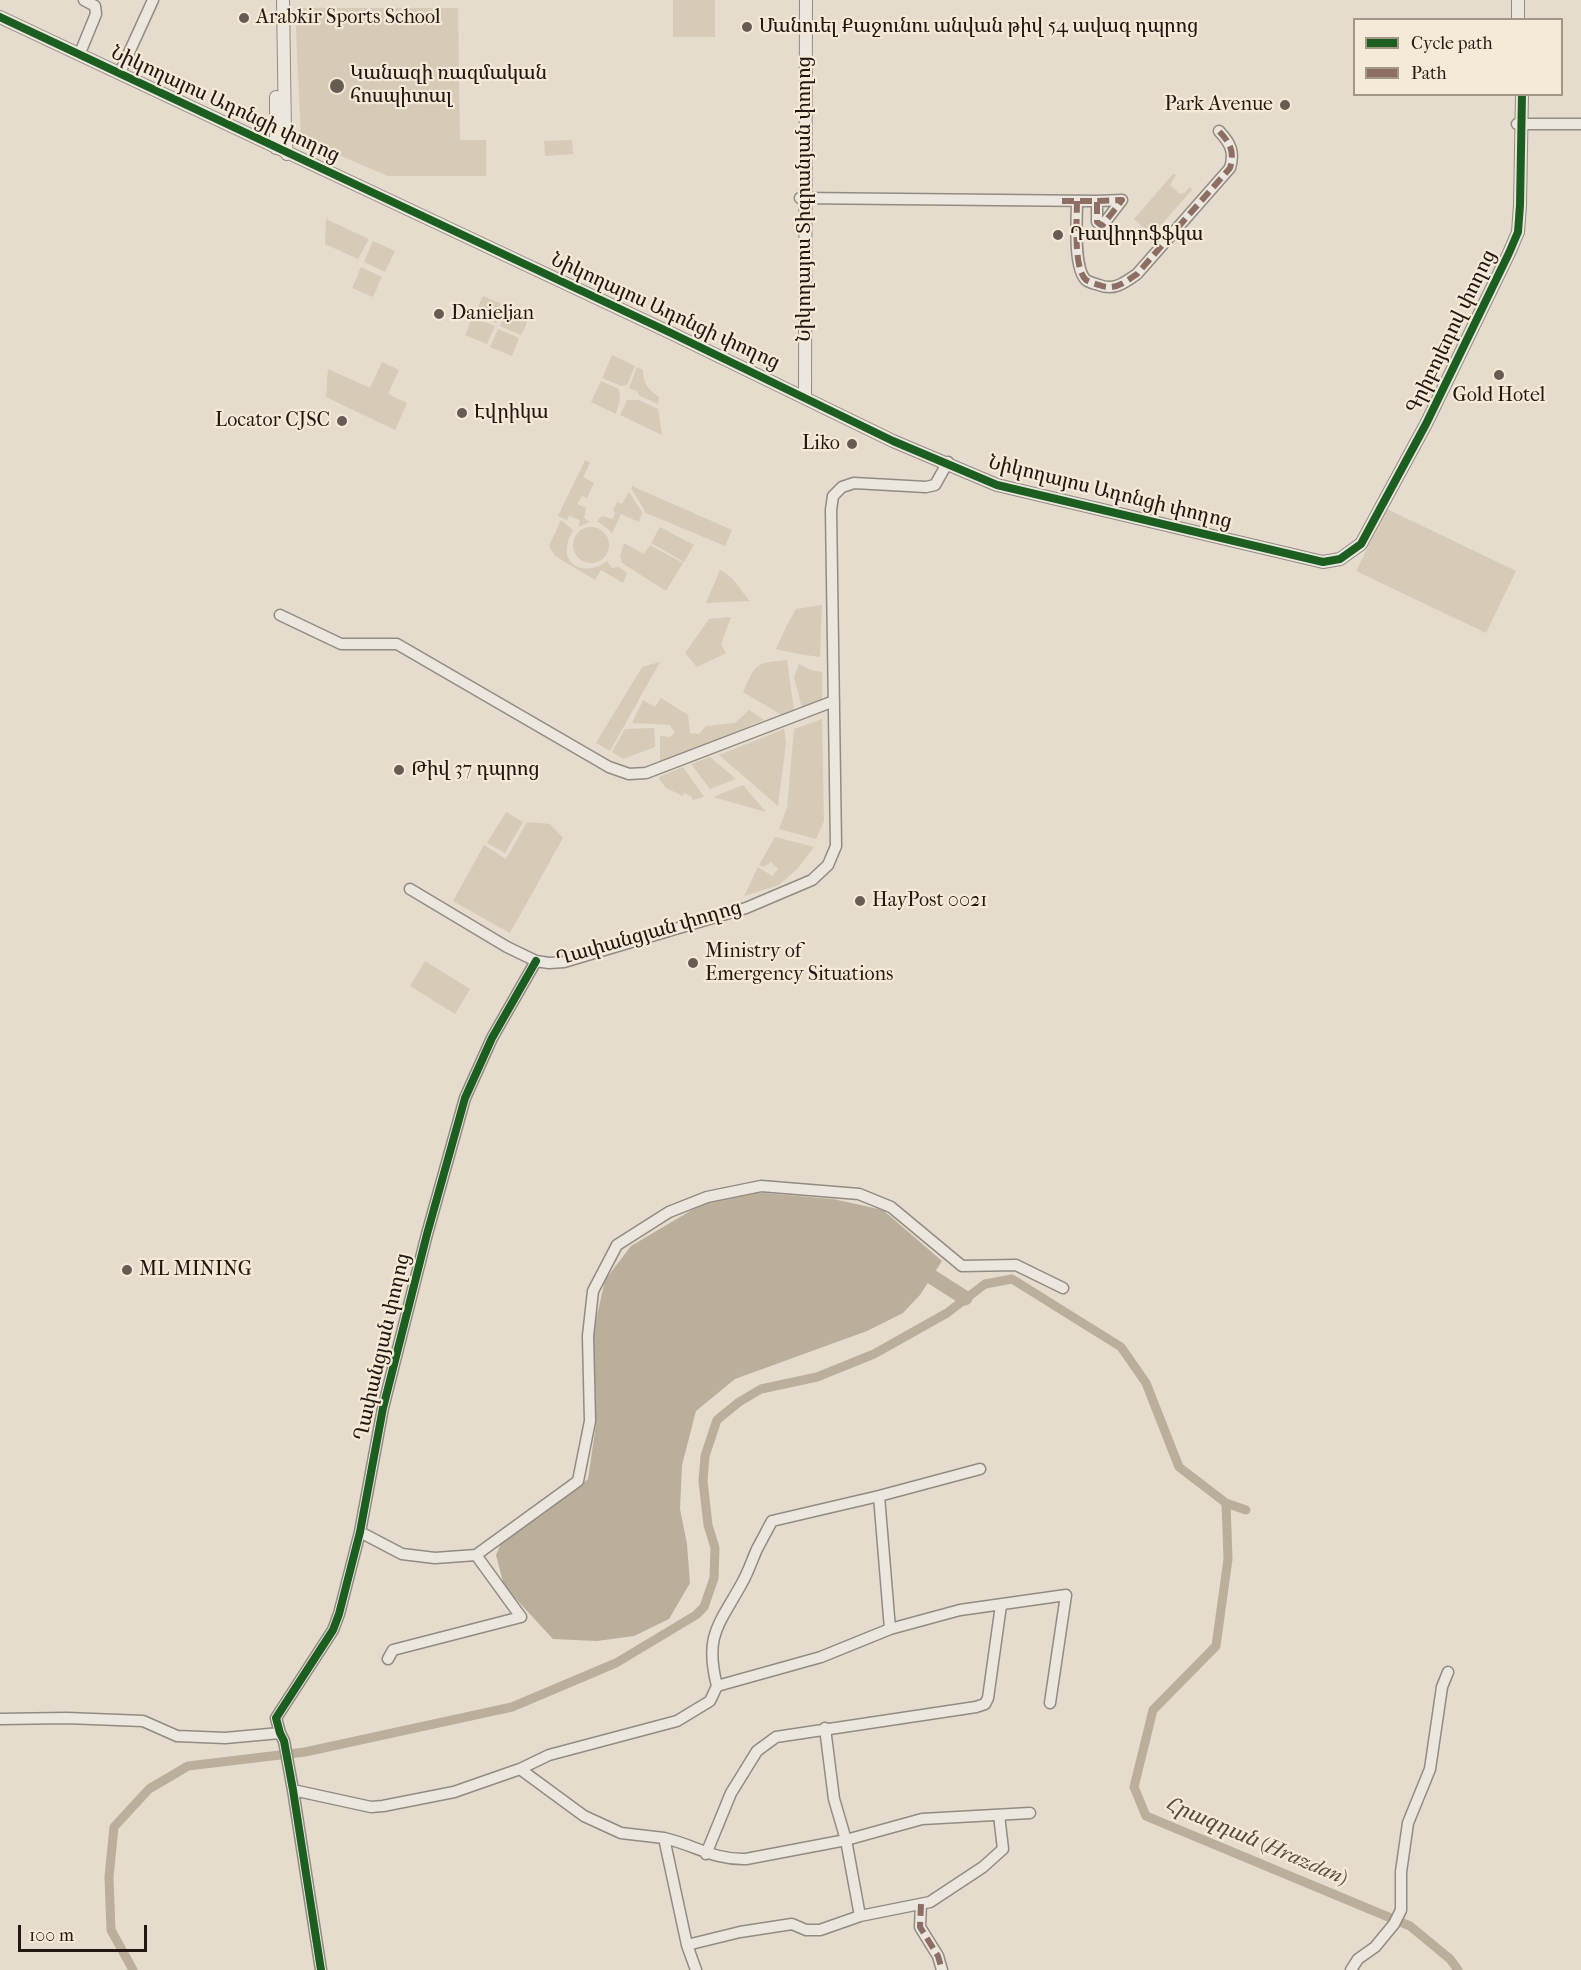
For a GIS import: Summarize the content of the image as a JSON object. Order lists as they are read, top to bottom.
{
  "streets": {
    "street": [
      "Նիկողայոս Ադոնցի փողոց",
      "Նիկողայոս Տիգրանյան փողոց",
      "Գրիբոյեդով փողոց",
      "Ղափանցյան փողոց"
    ]
  },
  "crossings": [
    ["Նիկողայոս Ադոնցի փողոց", "Նիկողայոս Տիգրանյան փողոց"],
    ["Նիկողայոս Ադոնցի փողոց", "Գրիբոյեդով փողոց"],
    ["Նիկողայոս Ադոնցի փողոց", "Ղափանցյան փողոց"]
  ],
  "water": ["Հրազդան (Hrazdan)"],
  "places": [
    "Arabkir Sports School",
    "Մանուել Քաջունու անվան թիվ 54 ավագ դպրոց",
    "Կանազի ռազմական հոսպիտալ",
    "Park Avenue",
    "Դավիդոֆֆկա",
    "Danieljan",
    "Gold Hotel",
    "Էվրիկա",
    "Locator CJSC",
    "Liko",
    "Թիվ 37 դպրոց",
    "HayPost 0021",
    "Ministry of Emergency Situations",
    "ML MINING"
  ],
  "legend": ["Cycle path", "Path"],
  "scale_bar": "100 m"
}
